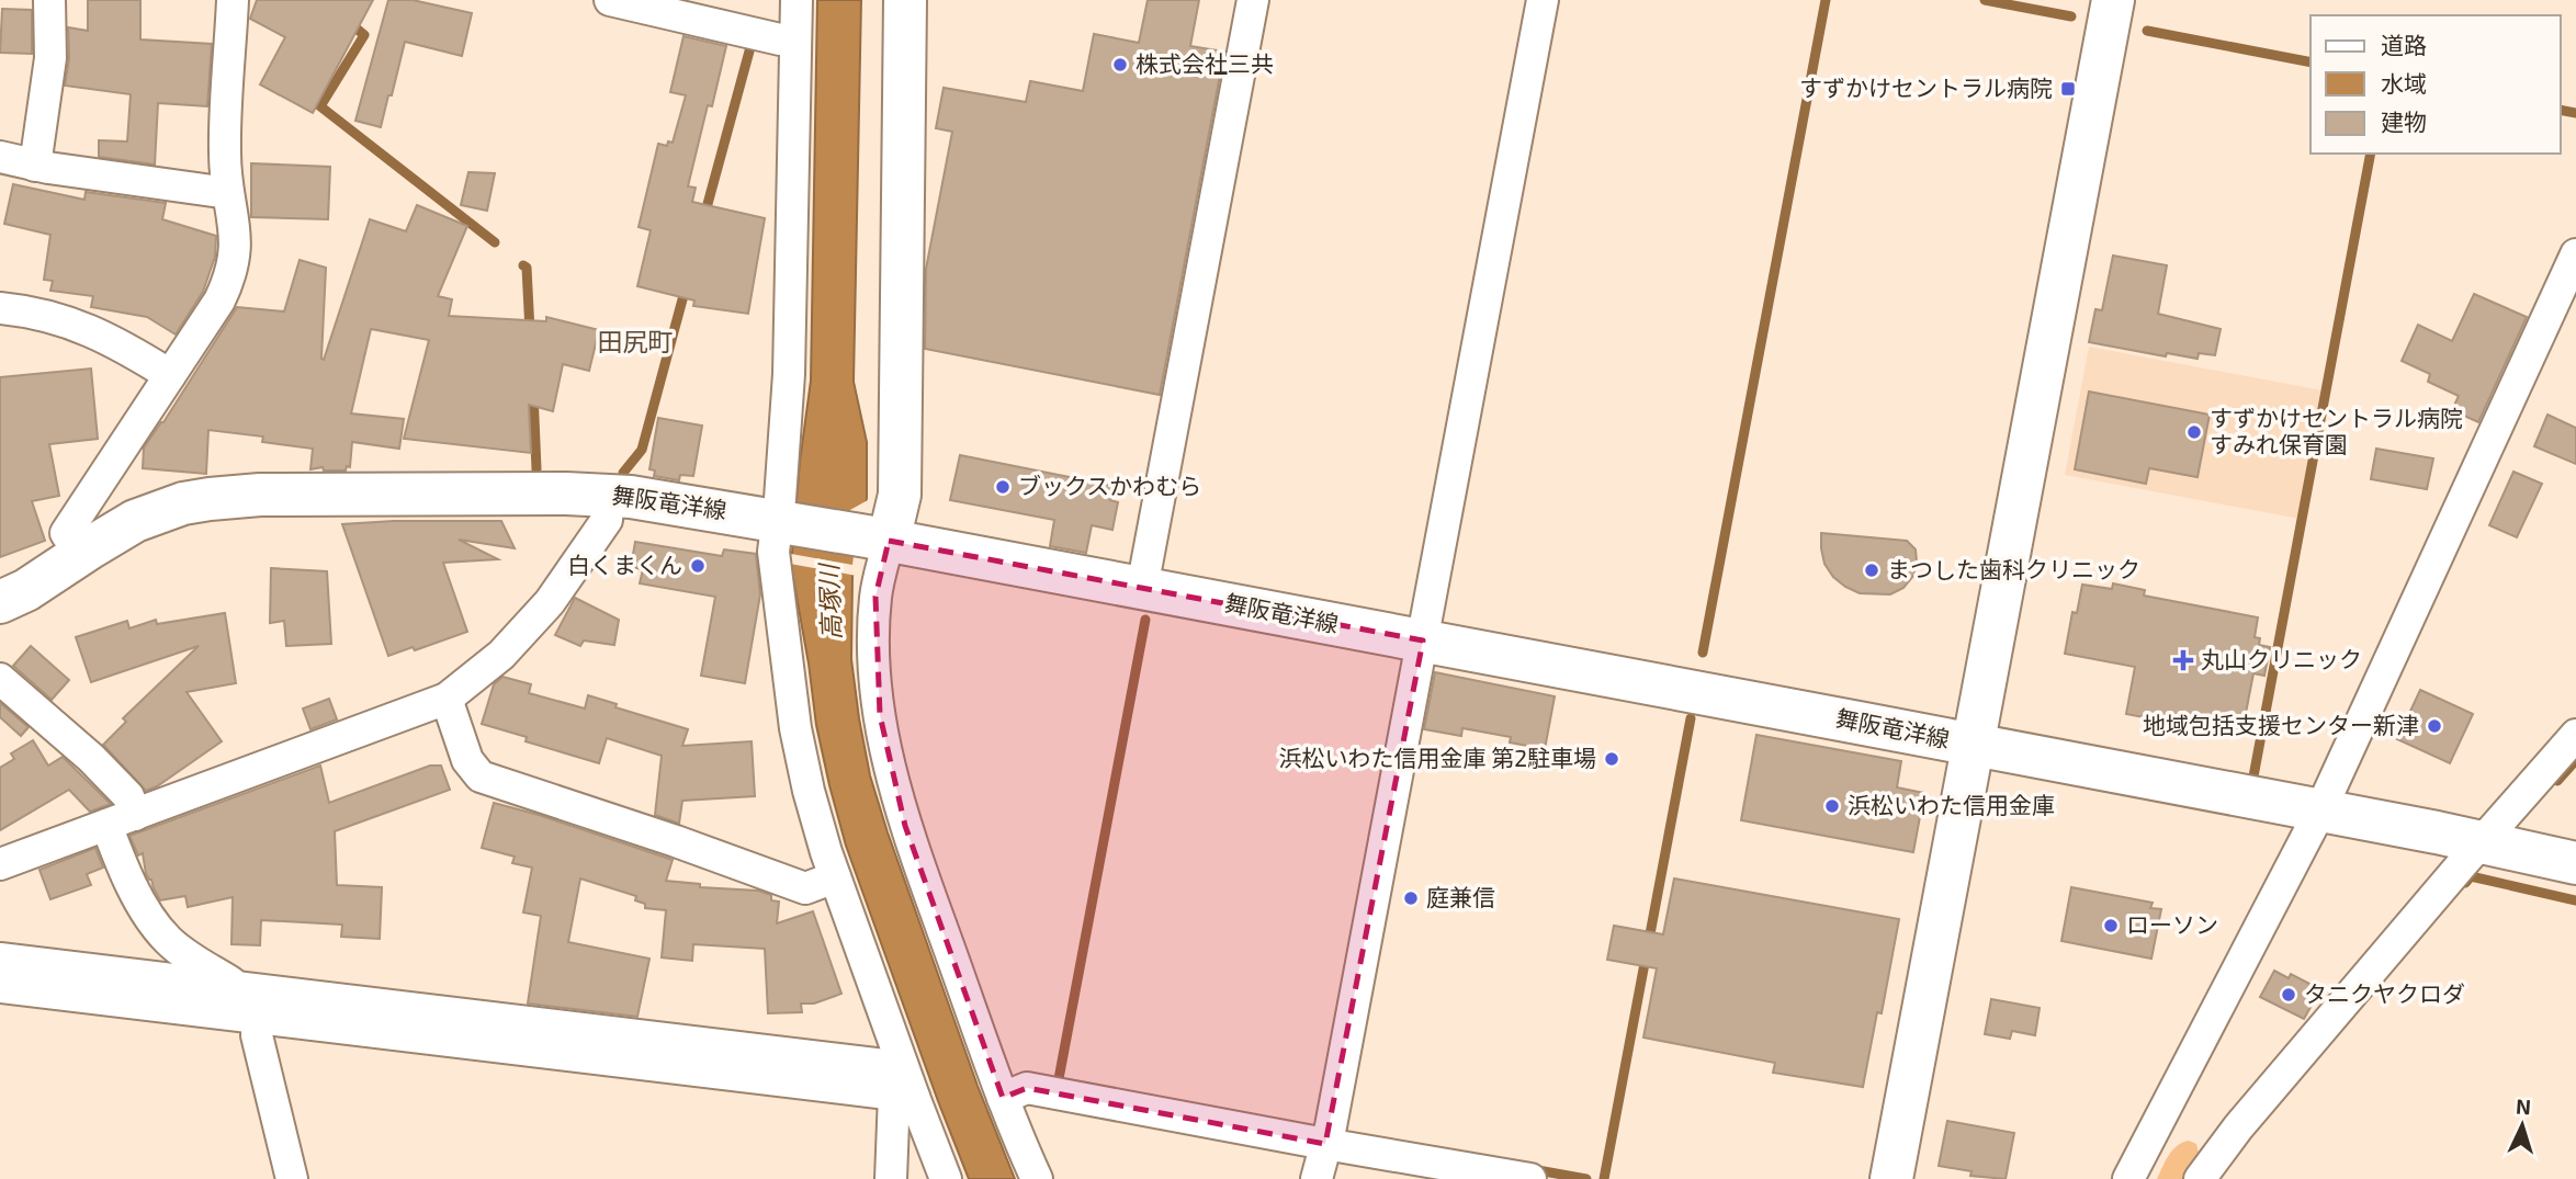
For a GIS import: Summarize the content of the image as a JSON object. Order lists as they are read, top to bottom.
{
  "streets": {
    "main road": ["舞阪竜洋線"]
  },
  "districts": ["田尻町"],
  "water": ["高塚川"],
  "places": {
    "other": [
      "株式会社三共",
      "すずかけセントラル病院 すみれ保育園",
      "ブックスかわむら",
      "白くまくん",
      "まつした歯科クリニック",
      "地域包括支援センター新津",
      "浜松いわた信用金庫 第2駐車場",
      "浜松いわた信用金庫",
      "庭兼信",
      "ローソン",
      "タニクヤクロダ"
    ],
    "transit": ["すずかけセントラル病院"],
    "health": ["丸山クリニック"]
  },
  "legend": ["道路", "水域", "建物"],
  "north": "top"
}
